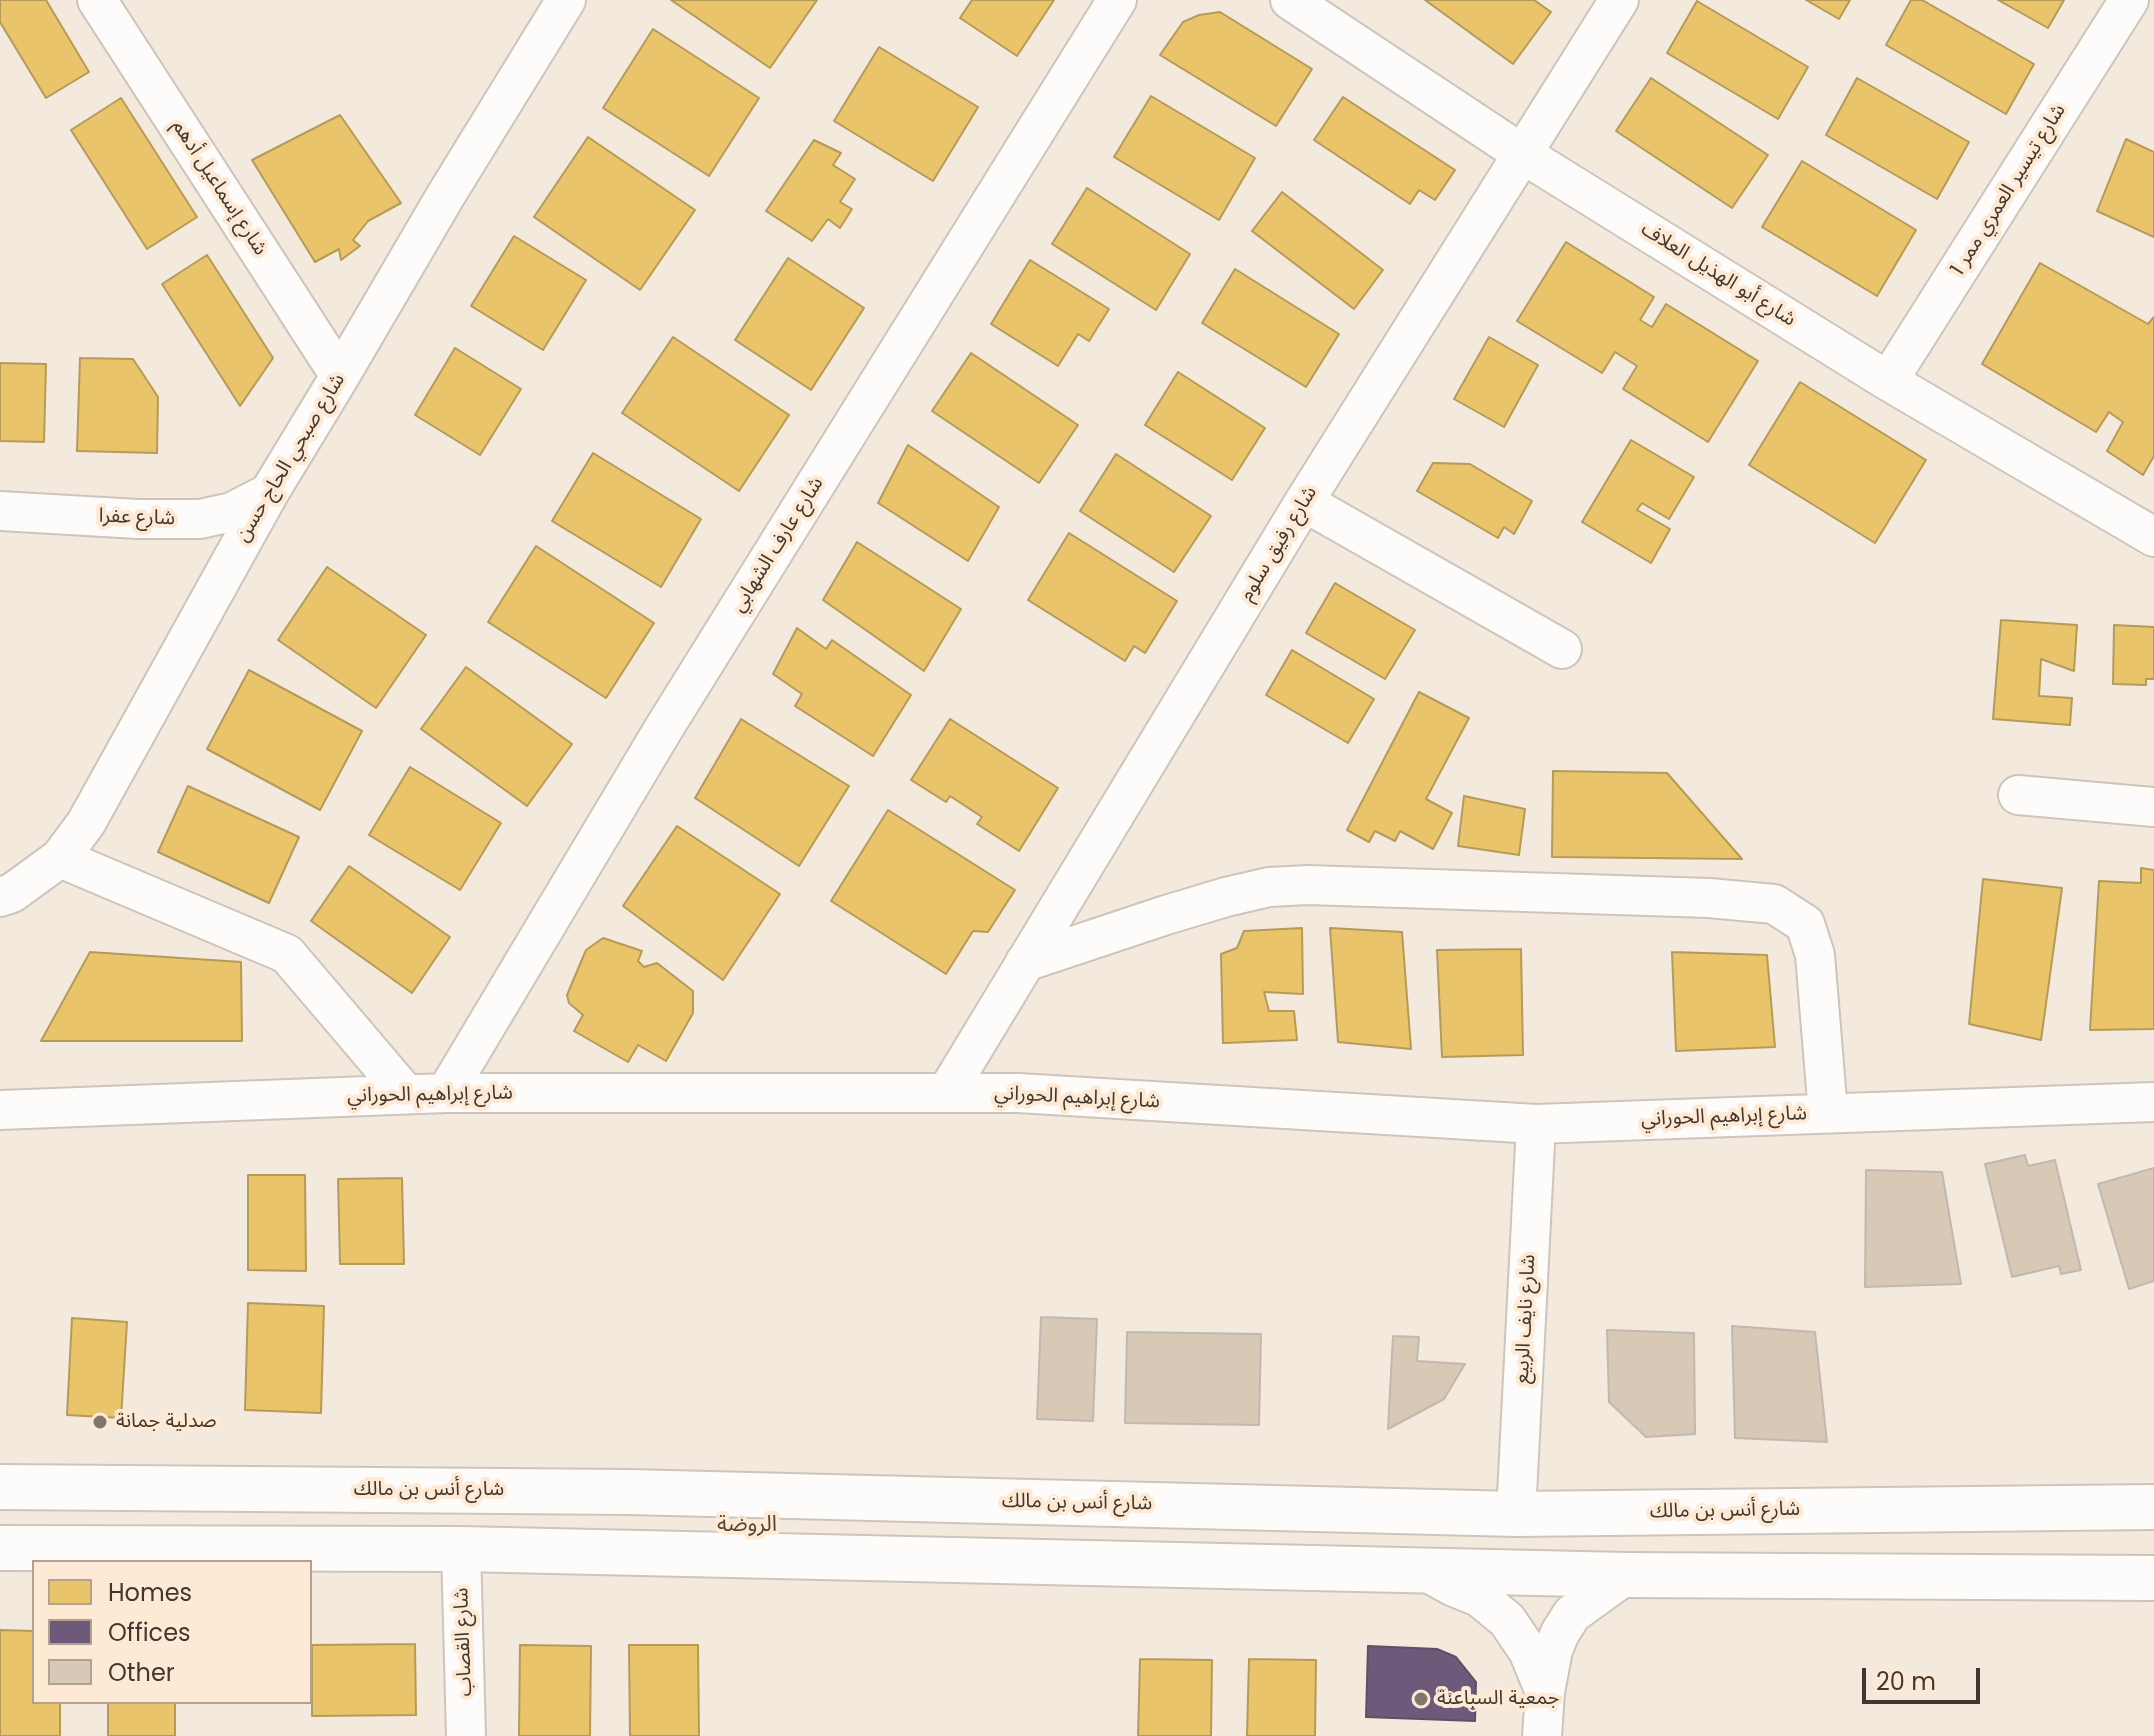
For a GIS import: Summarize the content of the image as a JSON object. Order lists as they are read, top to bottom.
{
  "streets": {
    "main road": ["شارع أنس بن مالك"],
    "street": [
      "شارع إسماعيل أدهم",
      "شارع تيسير العمري ممر 1",
      "شارع أبو الهذيل العلاف",
      "شارع صبحي الحاج حسن",
      "شارع عفرا",
      "شارع رفيق سلوم",
      "شارع عارف الشهابي",
      "شارع إبراهيم الحوراني",
      "شارع نايف الربيع",
      "شارع القصاب"
    ]
  },
  "crossings": [
    ["شارع إسماعيل أدهم", "شارع صبحي الحاج حسن"],
    ["شارع تيسير العمري ممر 1", "شارع أبو الهذيل العلاف"],
    ["شارع أبو الهذيل العلاف", "شارع رفيق سلوم"],
    ["شارع صبحي الحاج حسن", "شارع عفرا"],
    ["شارع رفيق سلوم", "شارع إبراهيم الحوراني"],
    ["شارع عارف الشهابي", "شارع إبراهيم الحوراني"],
    ["شارع إبراهيم الحوراني", "شارع نايف الربيع"],
    ["شارع نايف الربيع", "شارع أنس بن مالك"]
  ],
  "districts": ["الروضة"],
  "places": ["صدلية جمانة", "جمعية السباعنة"],
  "legend": ["Homes", "Offices", "Other"],
  "scale_bar": "20 m"
}
